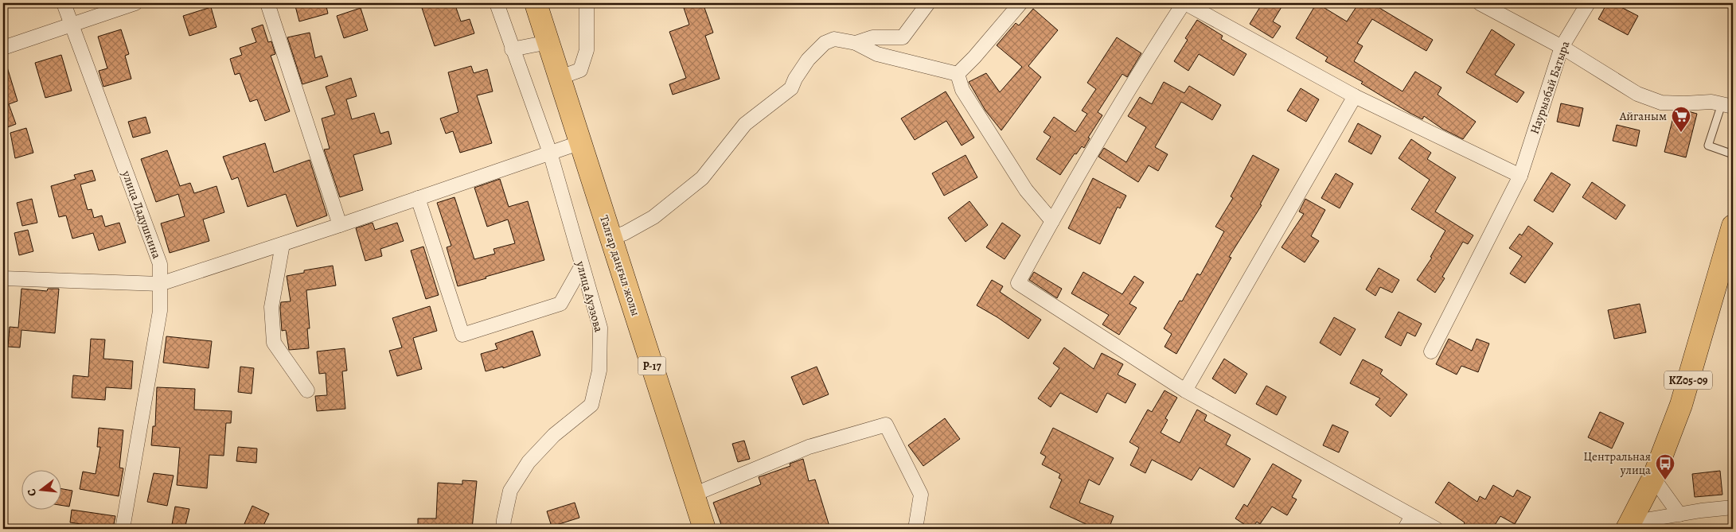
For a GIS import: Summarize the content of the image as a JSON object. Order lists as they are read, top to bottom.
{
  "streets": {
    "main road": ["Талғар даңғыл жолы", "P-17", "KZ05-09"],
    "street": ["Наурызбай Батыра", "улица Ладушкина", "улица Ауэзова"]
  },
  "places": {
    "supermarket": ["Айганым"],
    "bus stop": ["Центральная улица"]
  },
  "north": "left"
}
